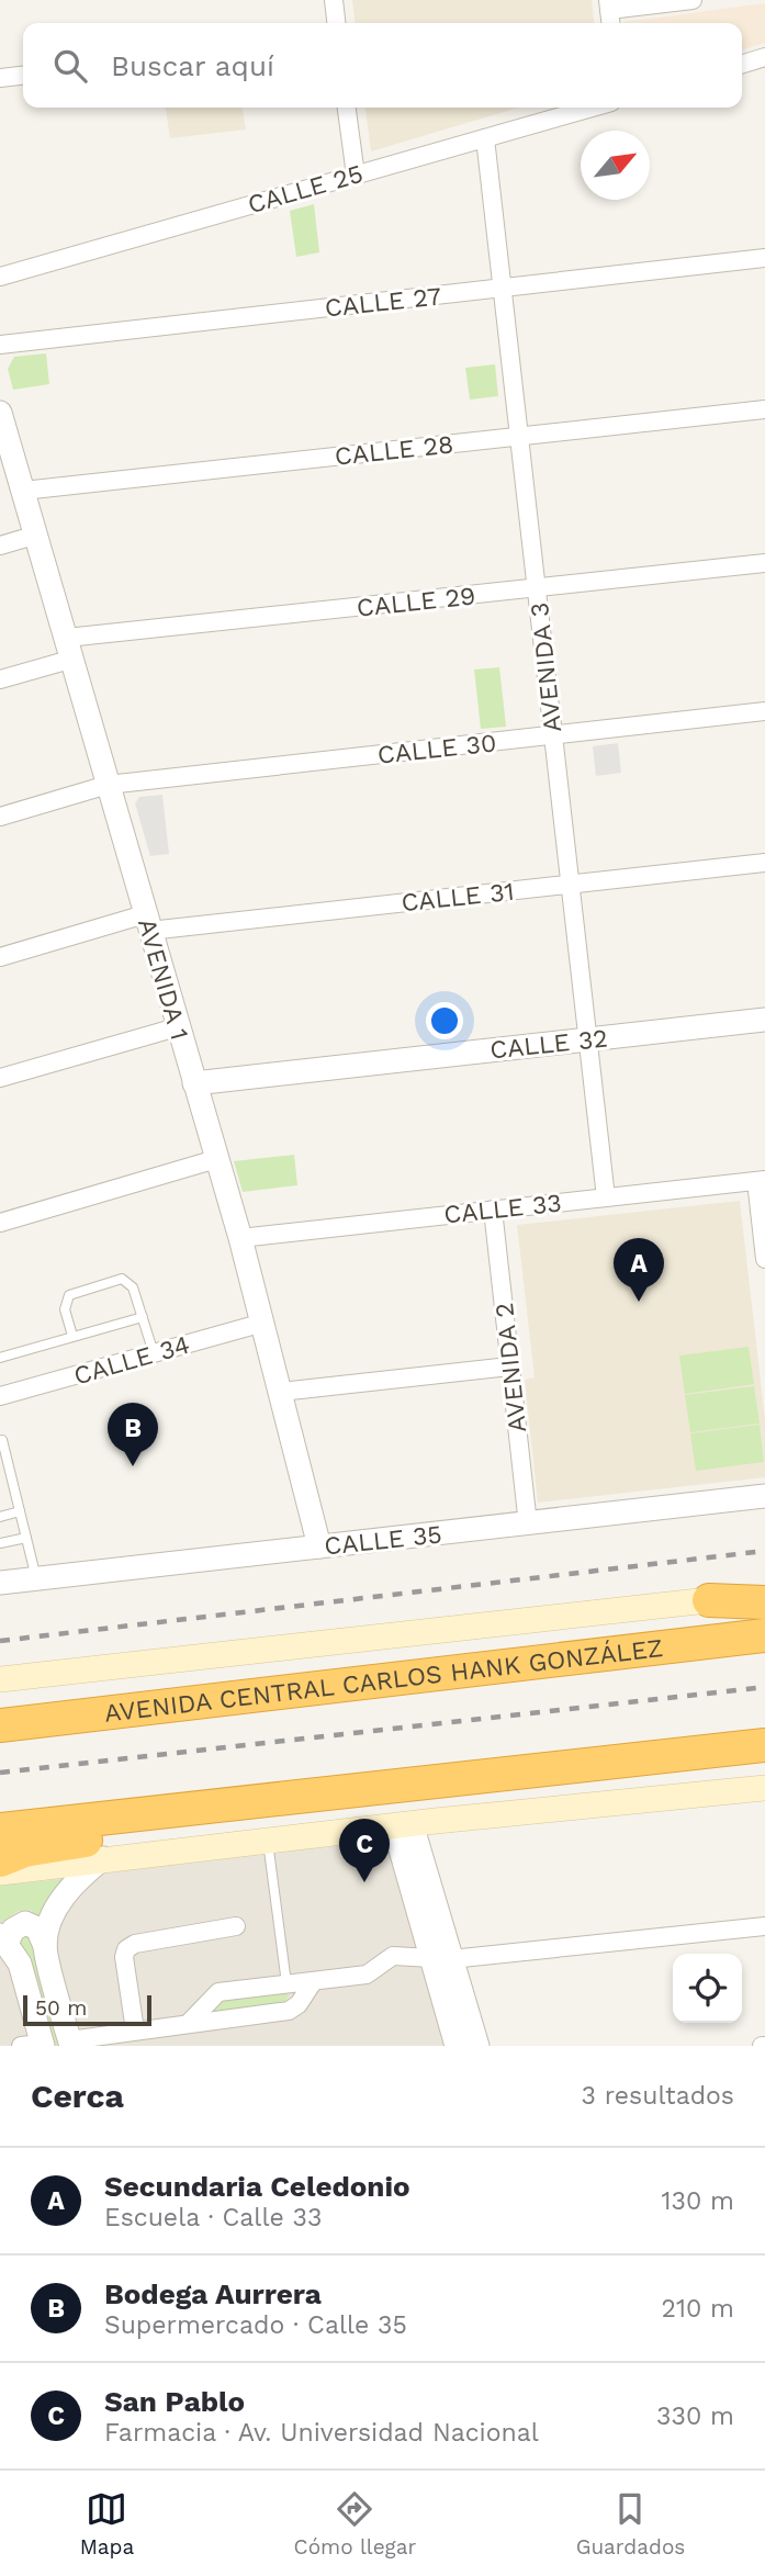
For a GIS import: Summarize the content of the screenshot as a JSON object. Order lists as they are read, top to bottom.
{
  "streets": {
    "highway": ["AVENIDA CENTRAL CARLOS HANK GONZÁLEZ"],
    "street": [
      "CALLE 25",
      "CALLE 27",
      "CALLE 28",
      "CALLE 29",
      "AVENIDA 3",
      "CALLE 30",
      "CALLE 31",
      "AVENIDA 1",
      "CALLE 32",
      "CALLE 33",
      "CALLE 34",
      "AVENIDA 2",
      "CALLE 35"
    ]
  },
  "crossings": [
    ["CALLE 25", "AVENIDA 3"],
    ["CALLE 27", "AVENIDA 3"],
    ["CALLE 28", "AVENIDA 3"],
    ["CALLE 28", "AVENIDA 1"],
    ["CALLE 29", "AVENIDA 3"],
    ["CALLE 29", "AVENIDA 1"],
    ["AVENIDA 3", "CALLE 30"],
    ["AVENIDA 3", "CALLE 31"],
    ["AVENIDA 3", "CALLE 32"],
    ["AVENIDA 3", "CALLE 33"],
    ["CALLE 30", "AVENIDA 1"],
    ["CALLE 31", "AVENIDA 1"],
    ["AVENIDA 1", "CALLE 32"],
    ["AVENIDA 1", "CALLE 33"],
    ["AVENIDA 1", "CALLE 34"],
    ["AVENIDA 1", "CALLE 35"],
    ["CALLE 33", "AVENIDA 2"],
    ["AVENIDA 2", "CALLE 35"]
  ],
  "scale_bar": "50 m",
  "north": "top right",
  "page": {
    "search": "Buscar aquí",
    "pins": ["A", "B", "C"],
    "scale": "50 m",
    "heading": ["Cerca", "3 resultados"],
    "list": [
      {
        "mark": "A",
        "name": "Secundaria Celedonio",
        "note": "Escuela · Calle 33",
        "value": "130 m"
      },
      {
        "mark": "B",
        "name": "Bodega Aurrera",
        "note": "Supermercado · Calle 35",
        "value": "210 m"
      },
      {
        "mark": "C",
        "name": "San Pablo",
        "note": "Farmacia · Av. Universidad Nacional",
        "value": "330 m"
      }
    ],
    "nav": ["Mapa", "Cómo llegar", "Guardados"]
  }
}
